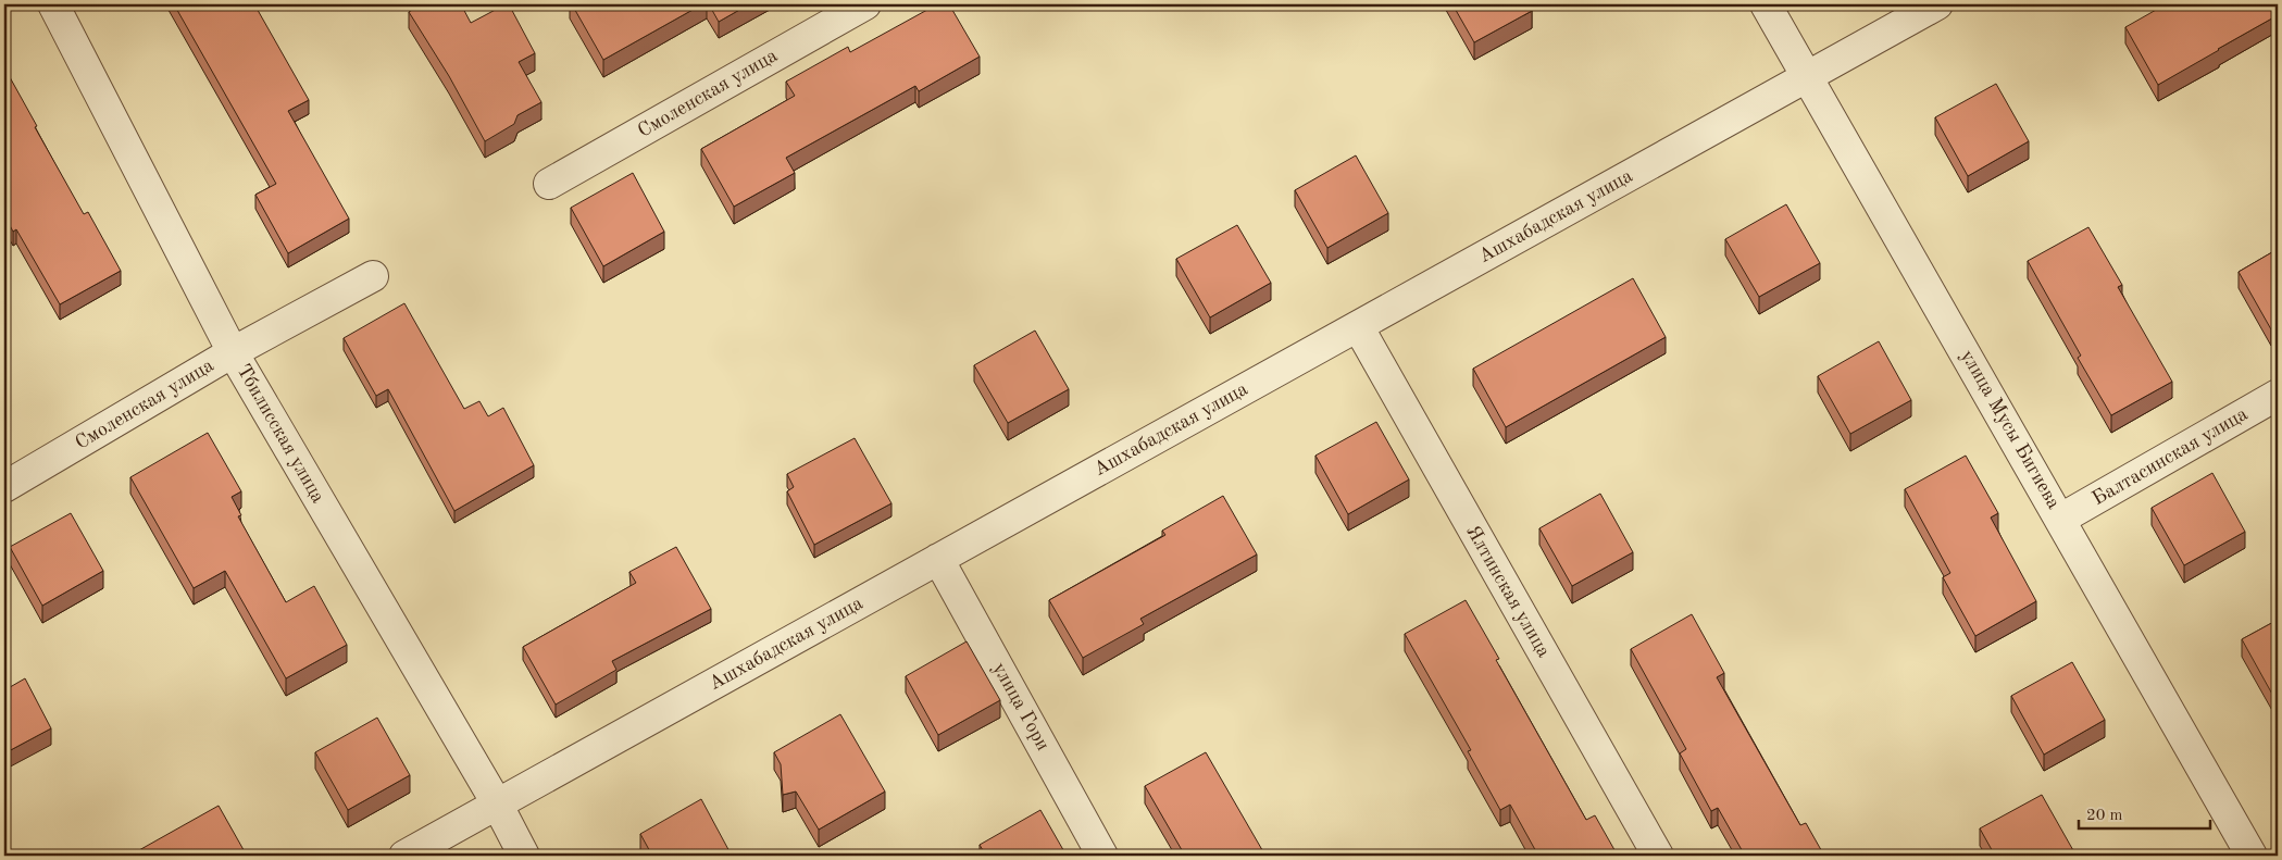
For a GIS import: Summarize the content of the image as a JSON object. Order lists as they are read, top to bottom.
{
  "streets": {
    "street": [
      "Смоленская улица",
      "Ашхабадская улица",
      "улица Мусы Бигиева",
      "Тбилисская улица",
      "Балтасинская улица",
      "Ялтинская улица",
      "улица Гори"
    ]
  },
  "crossings": [
    ["Смоленская улица", "Тбилисская улица"],
    ["Ашхабадская улица", "улица Мусы Бигиева"],
    ["Ашхабадская улица", "Тбилисская улица"],
    ["Ашхабадская улица", "Ялтинская улица"],
    ["Ашхабадская улица", "улица Гори"],
    ["улица Мусы Бигиева", "Балтасинская улица"]
  ],
  "scale_bar": "20 m"
}
